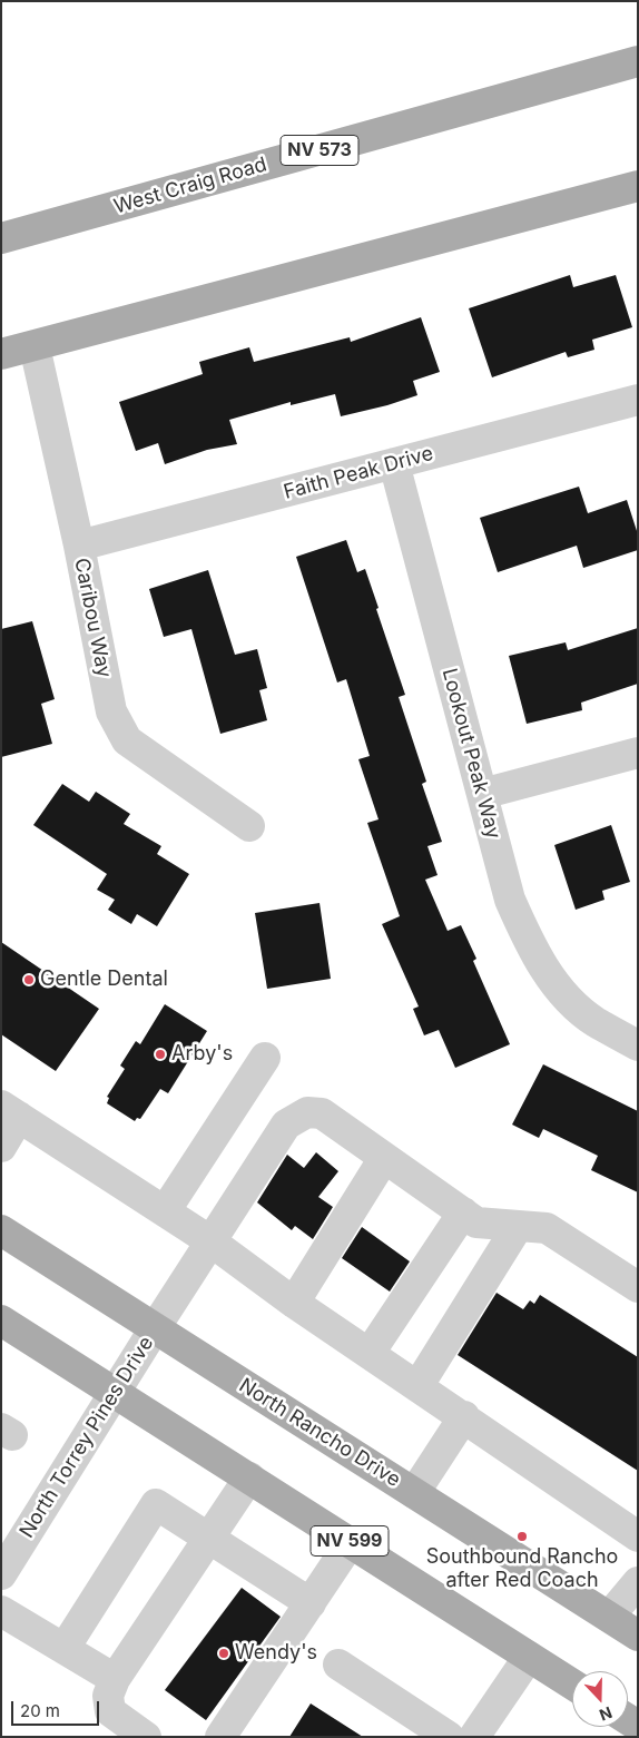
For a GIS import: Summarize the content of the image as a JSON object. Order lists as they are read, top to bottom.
{
  "streets": {
    "main road": [
      "NV 573",
      "West Craig Road",
      "North Rancho Drive",
      "NV 599"
    ],
    "street": [
      "Faith Peak Drive",
      "Caribou Way",
      "Lookout Peak Way",
      "North Torrey Pines Drive"
    ]
  },
  "crossings": [
    ["Faith Peak Drive", "Caribou Way"],
    ["Faith Peak Drive", "Lookout Peak Way"],
    ["North Rancho Drive", "North Torrey Pines Drive"],
    ["North Torrey Pines Drive", "NV 599"]
  ],
  "places": [
    "Gentle Dental",
    "Arby's",
    "Southbound Rancho after Red Coach",
    "Wendy's"
  ],
  "scale_bar": "20 m",
  "north": "bottom"
}
